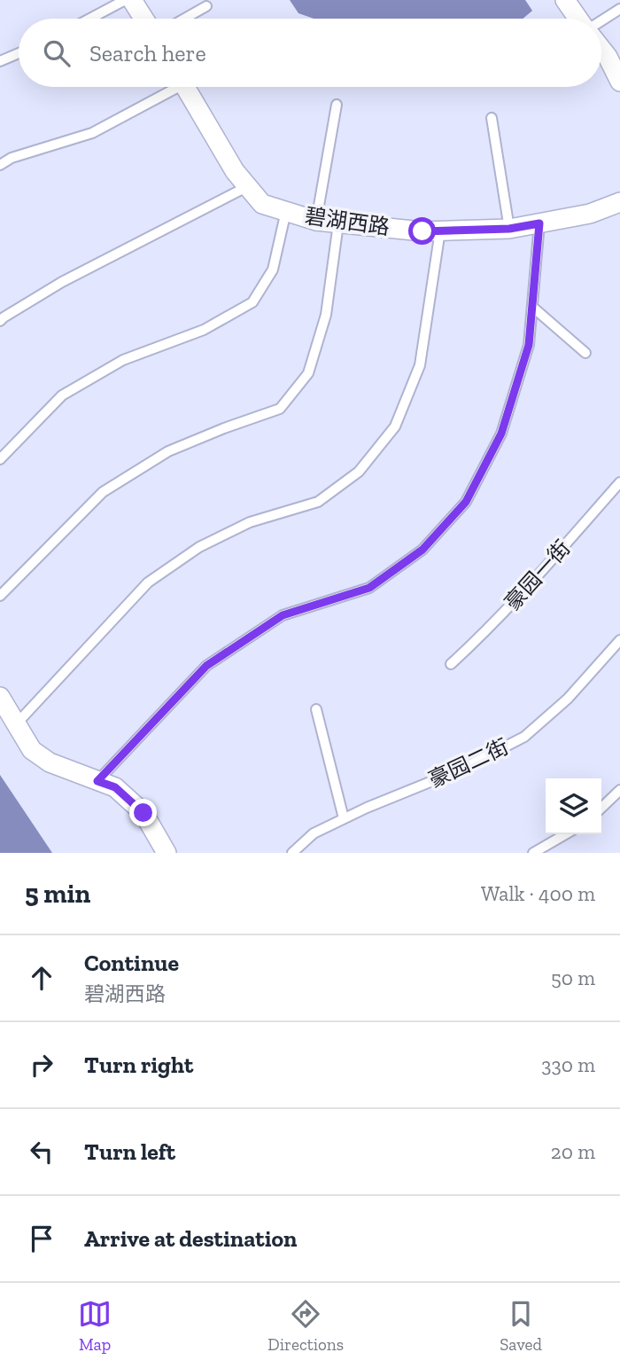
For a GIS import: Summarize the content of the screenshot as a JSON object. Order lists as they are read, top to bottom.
{
  "streets": {
    "street": ["碧湖西路"],
    "lane": ["豪园一街", "豪园二街"]
  },
  "page": {
    "search": "Search here",
    "heading": ["5 min", "Walk · 400 m"],
    "list": [
      ["Continue", "碧湖西路", "50 m"],
      ["Turn right", "330 m"],
      ["Turn left", "20 m"],
      "Arrive at destination"
    ],
    "nav": ["Map", "Directions", "Saved"]
  }
}
